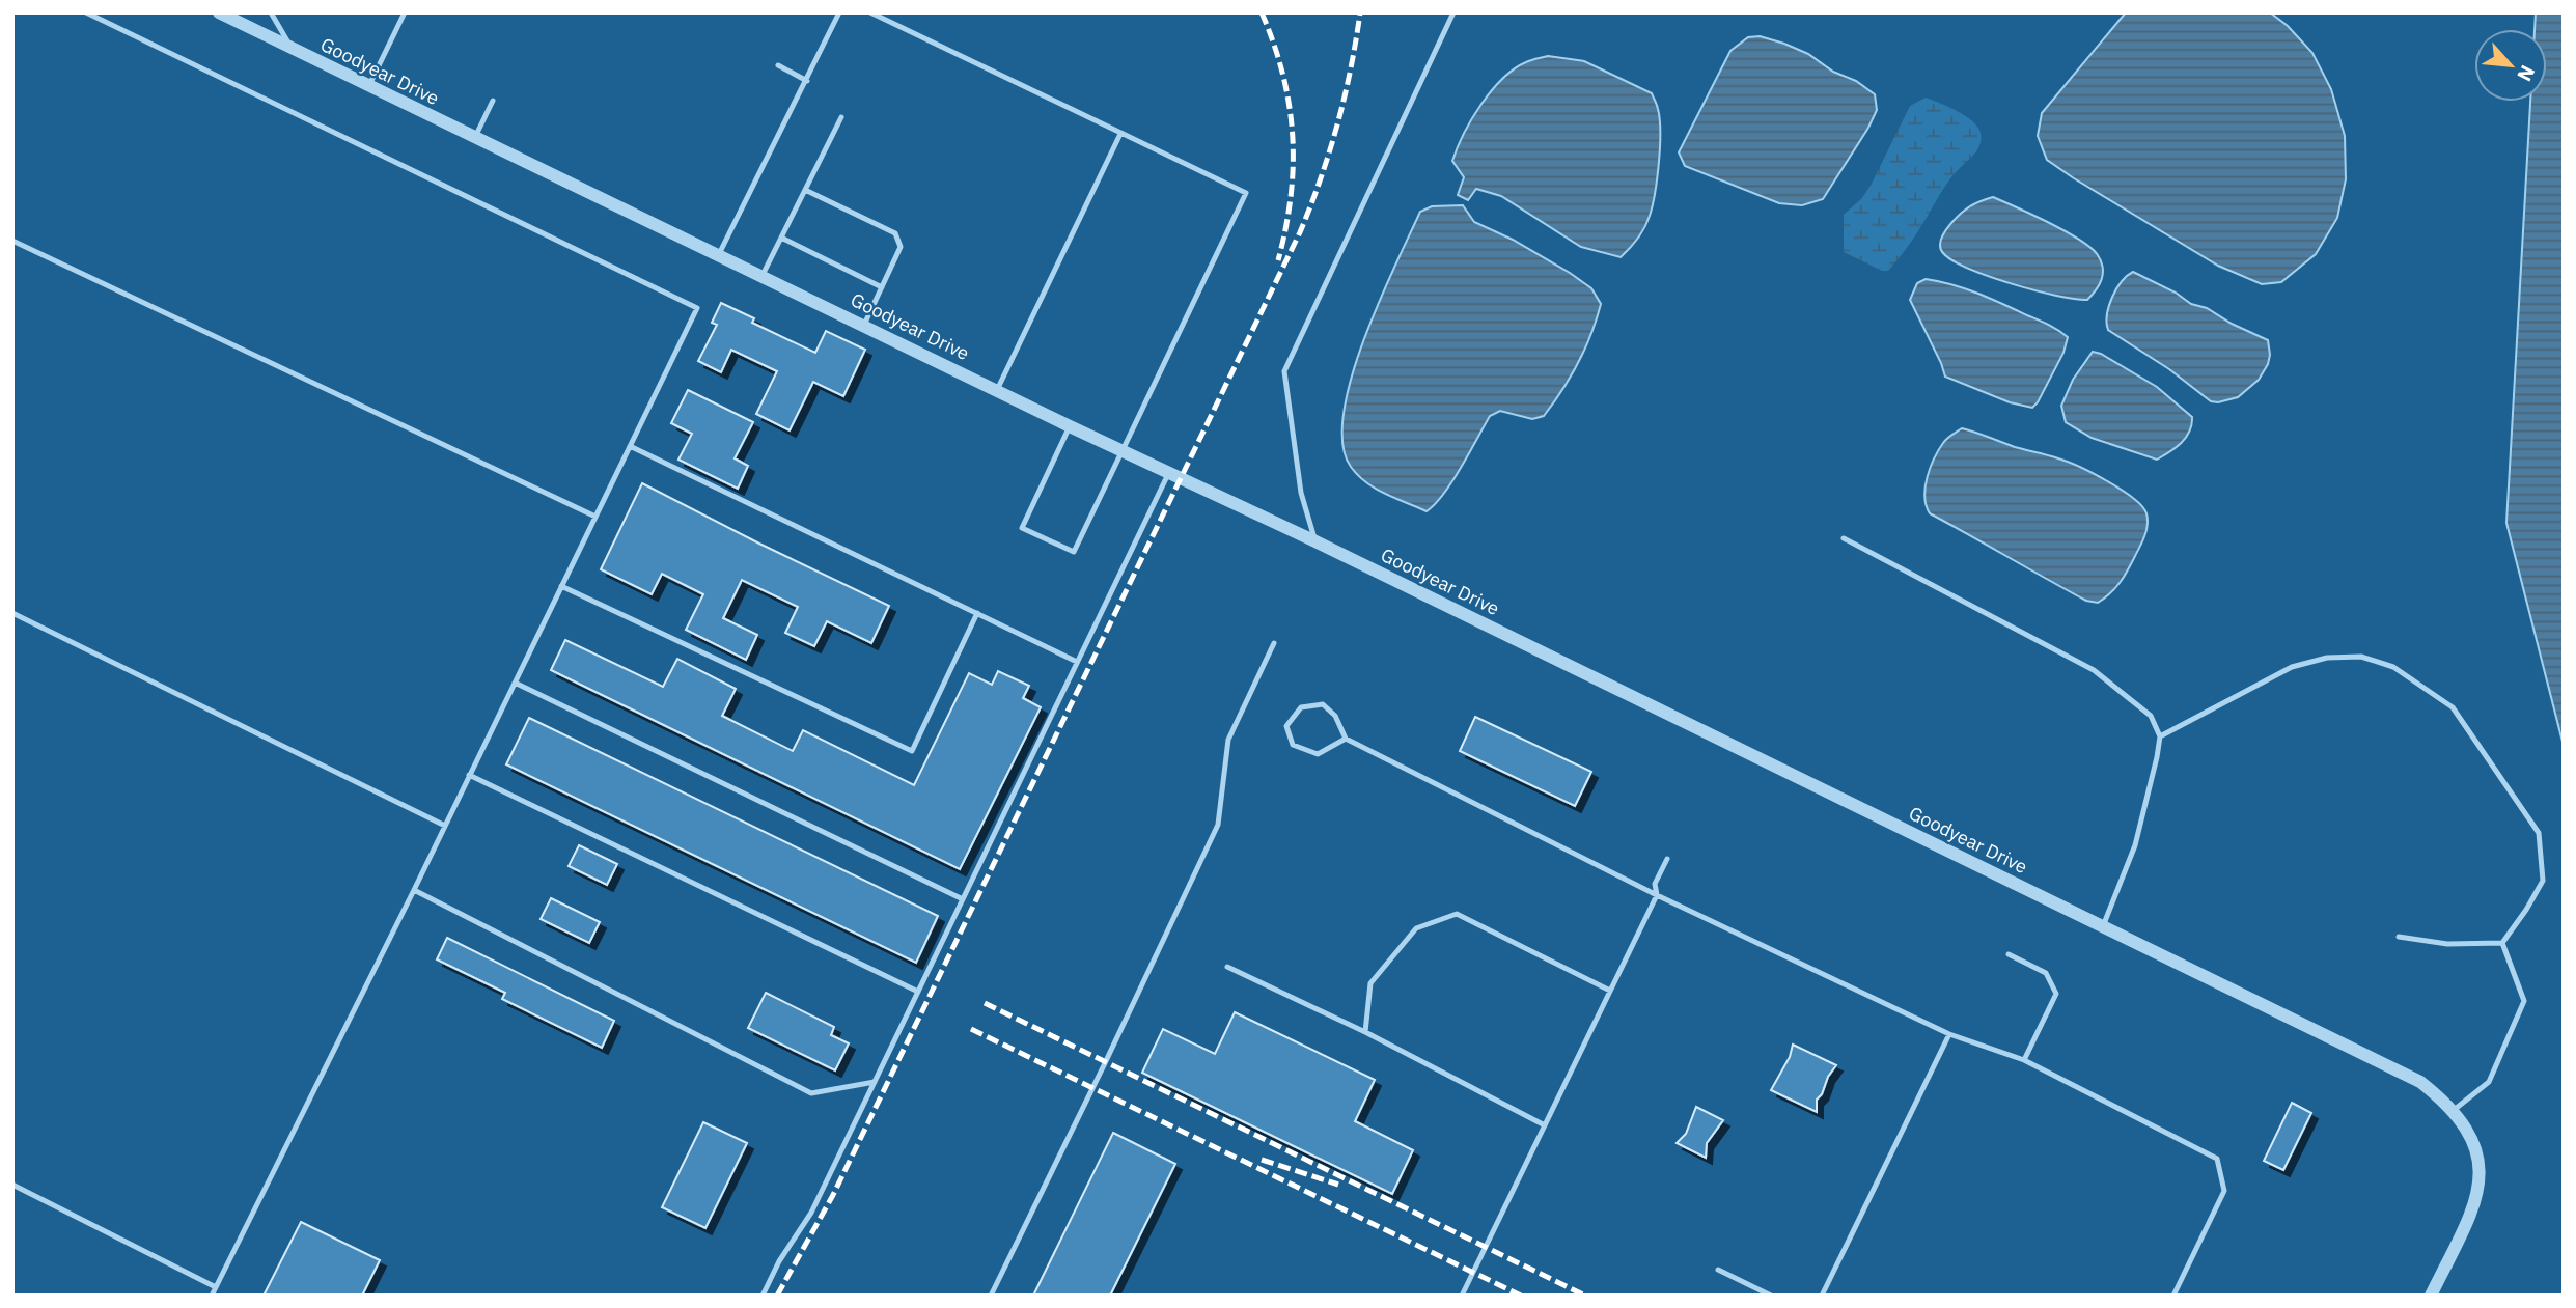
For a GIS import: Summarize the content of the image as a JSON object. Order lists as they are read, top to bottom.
{
  "streets": {
    "street": ["Goodyear Drive"]
  },
  "north": "bottom right"
}
